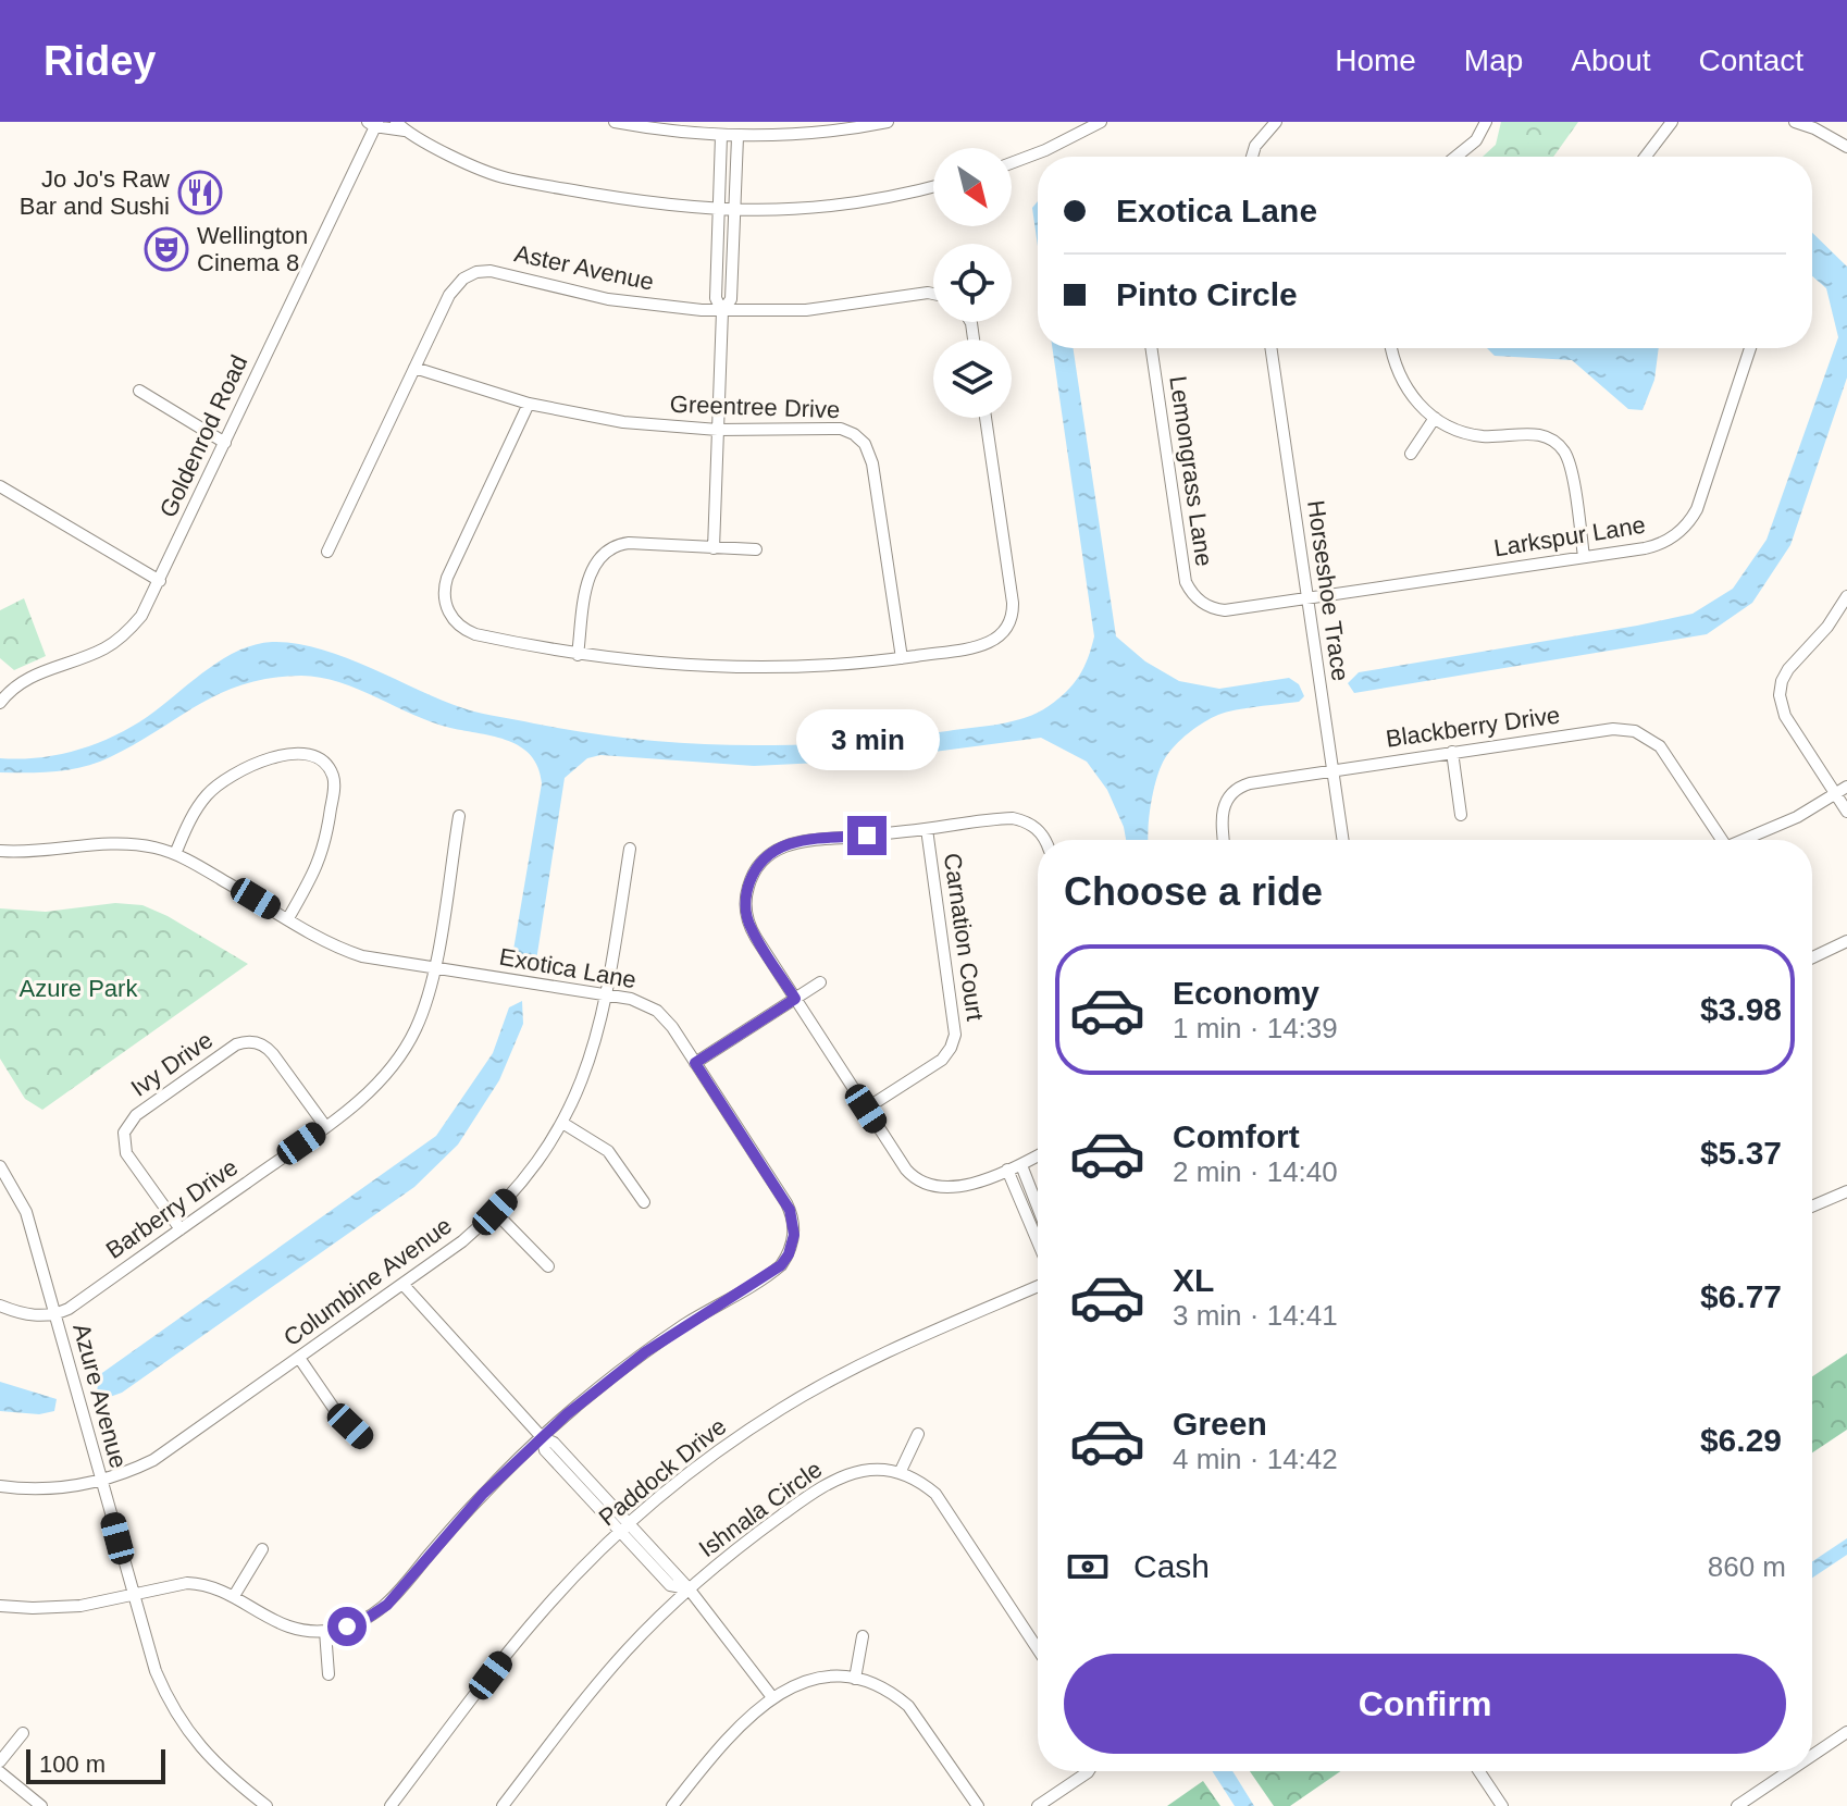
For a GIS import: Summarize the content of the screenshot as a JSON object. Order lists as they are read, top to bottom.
{
  "streets": {
    "street": [
      "Aster Avenue",
      "Greentree Drive",
      "Goldenrod Road",
      "Lemongrass Lane",
      "Larkspur Lane",
      "Horseshoe Trace",
      "Blackberry Drive",
      "Carnation Court",
      "Exotica Lane",
      "Ivy Drive",
      "Barberry Drive",
      "Columbine Avenue",
      "Azure Avenue",
      "Paddock Drive",
      "Ishnala Circle"
    ]
  },
  "crossings": [
    ["Aster Avenue", "Greentree Drive"],
    ["Lemongrass Lane", "Larkspur Lane"],
    ["Lemongrass Lane", "Horseshoe Trace"],
    ["Larkspur Lane", "Horseshoe Trace"],
    ["Horseshoe Trace", "Blackberry Drive"],
    ["Exotica Lane", "Barberry Drive"],
    ["Exotica Lane", "Columbine Avenue"],
    ["Exotica Lane", "Azure Avenue"],
    ["Ivy Drive", "Barberry Drive"],
    ["Barberry Drive", "Azure Avenue"],
    ["Columbine Avenue", "Azure Avenue"]
  ],
  "parks": ["Azure Park"],
  "places": {
    "restaurant": ["Jo Jo's Raw Bar and Sushi"],
    "theatre": ["Wellington Cinema 8"]
  },
  "scale_bar": "100 m",
  "north": "bottom right",
  "page": {
    "header": "Ridey",
    "nav": [
      "Home",
      "Map",
      "About",
      "Contact"
    ],
    "banner": ["Exotica Lane", "Pinto Circle"],
    "bubble": "3 min",
    "heading": "Choose a ride",
    "list": [
      {
        "name": "Economy",
        "note": "1 min · 14:39",
        "value": "$3.98"
      },
      {
        "name": "Comfort",
        "note": "2 min · 14:40",
        "value": "$5.37"
      },
      {
        "name": "XL",
        "note": "3 min · 14:41",
        "value": "$6.77"
      },
      {
        "name": "Green",
        "note": "4 min · 14:42",
        "value": "$6.29"
      }
    ],
    "pay": ["Cash", "860 m"],
    "buttons": "Confirm",
    "scale": "100 m"
  }
}
